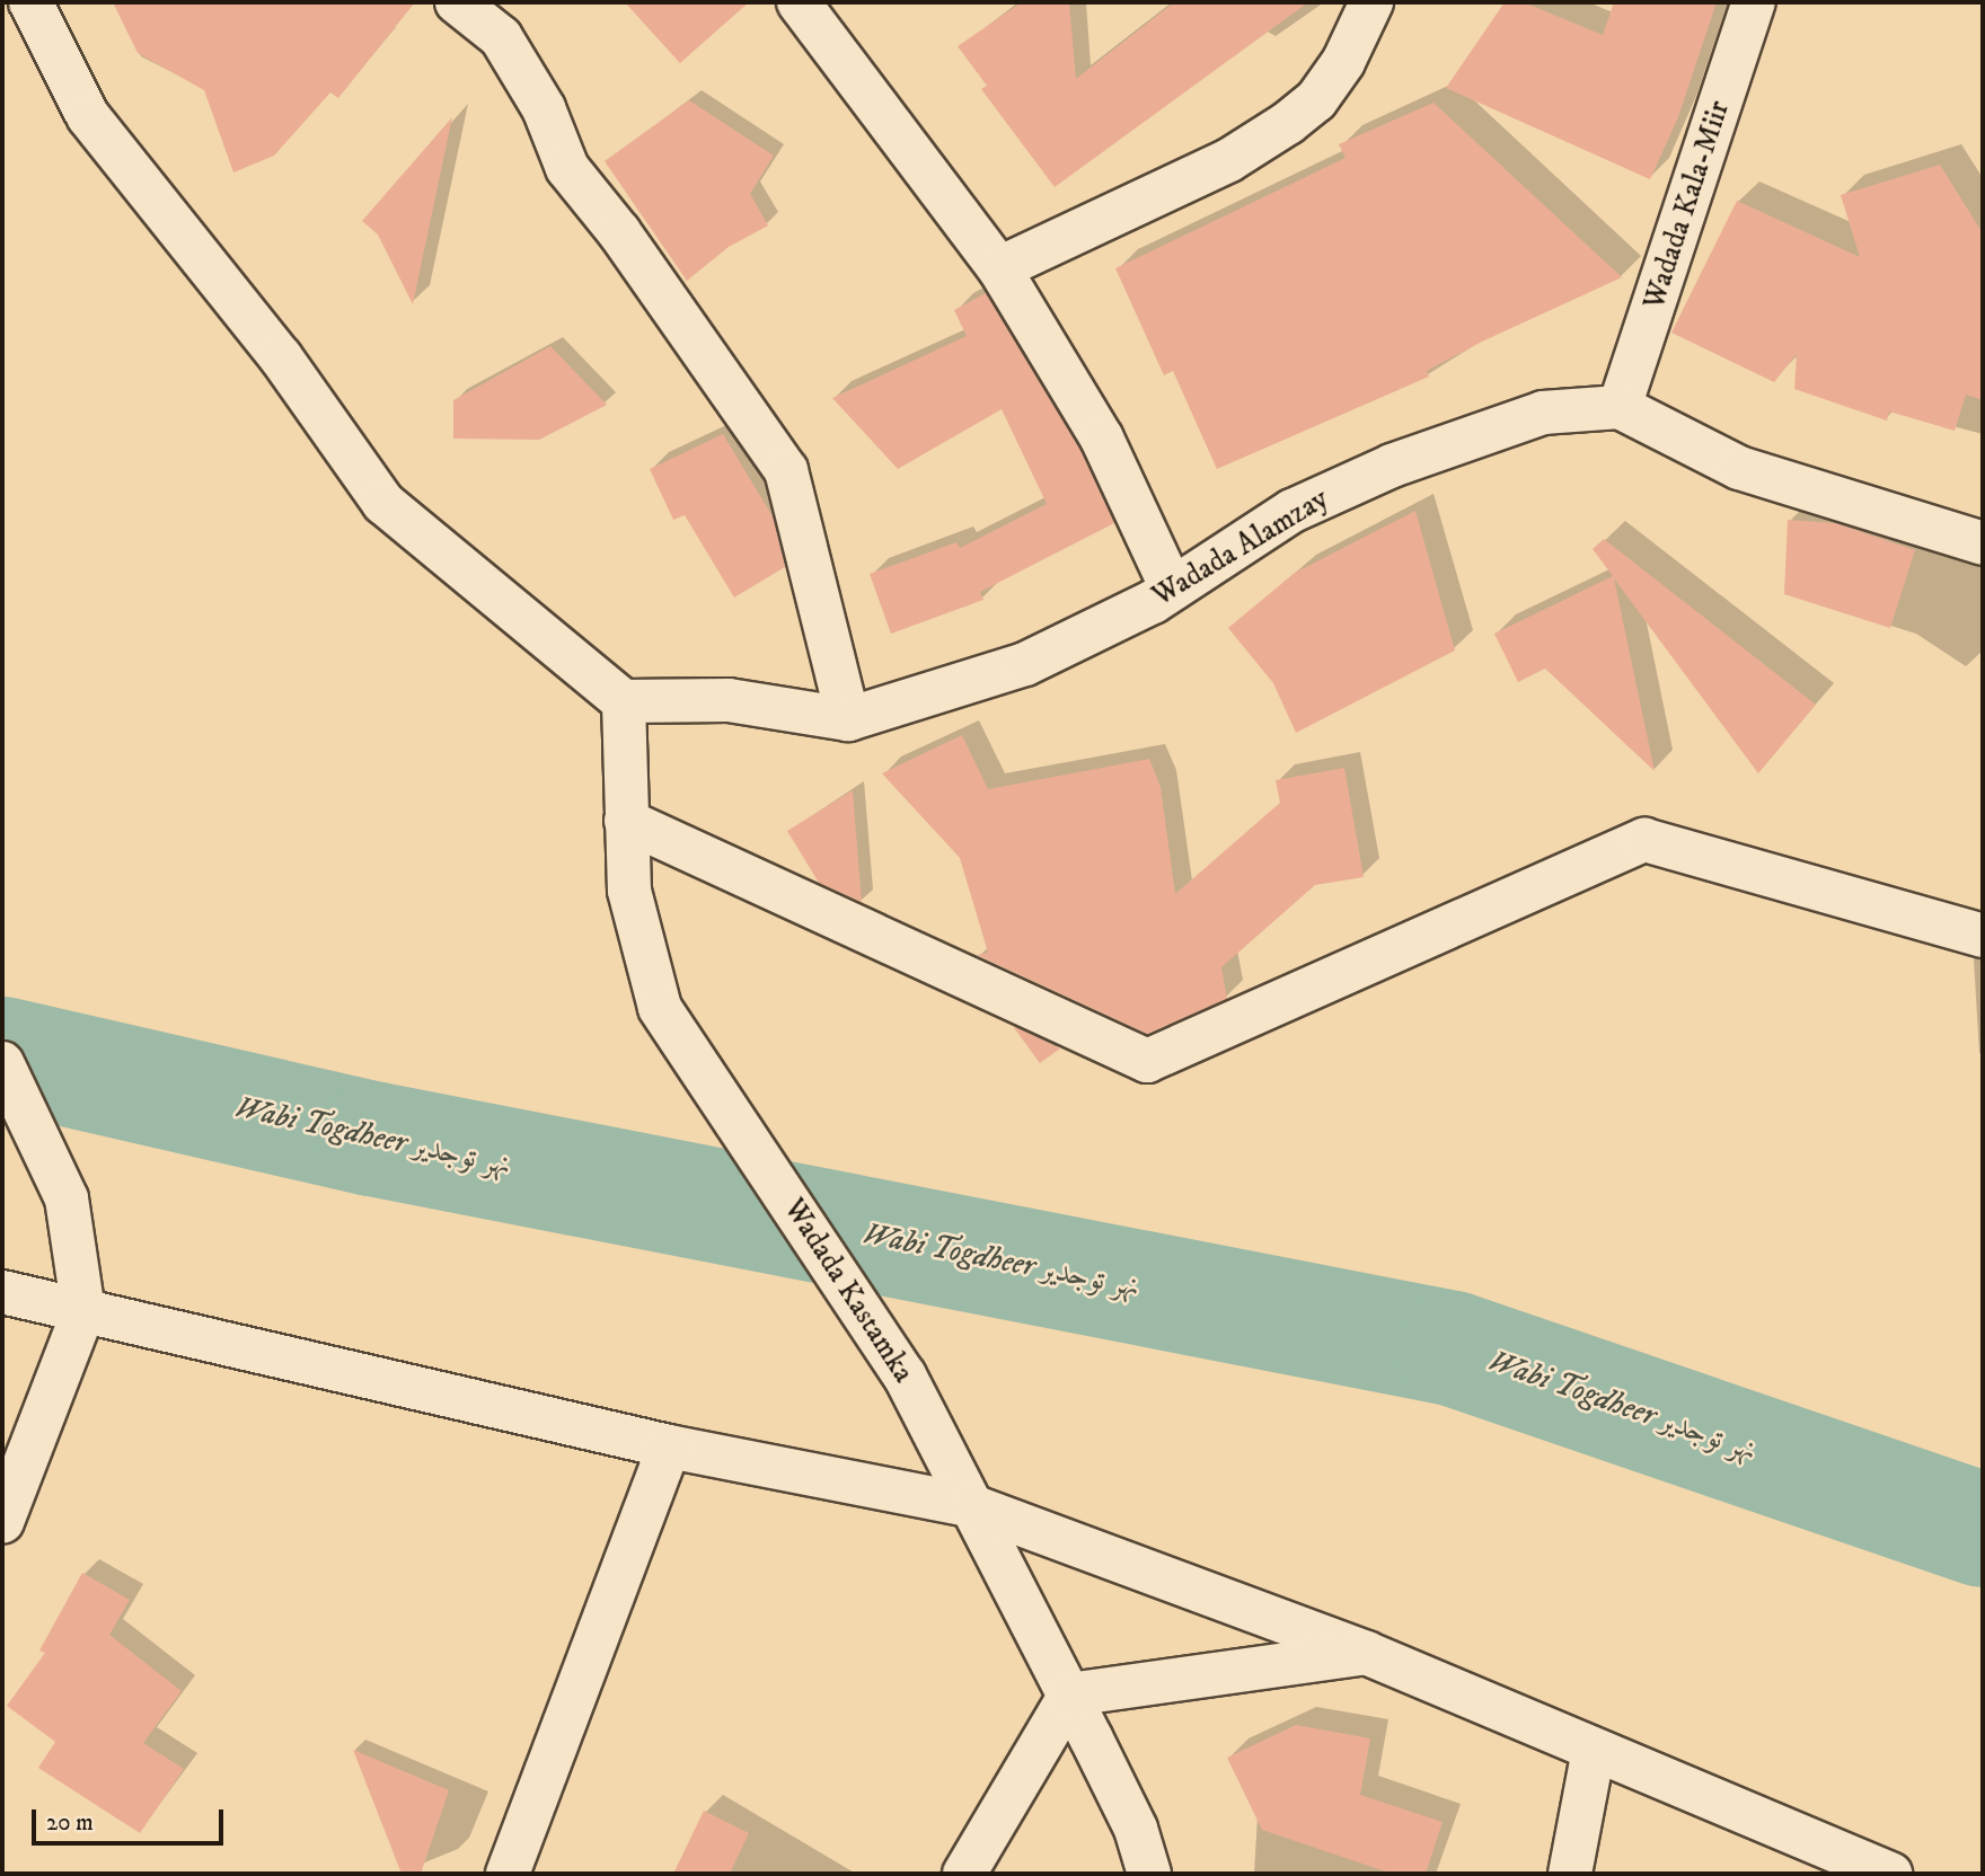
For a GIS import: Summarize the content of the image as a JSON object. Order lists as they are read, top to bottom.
{
  "streets": {
    "street": ["Wadada Kala-Miir", "Wadada Alamzay", "Wadada Kastamka"]
  },
  "crossings": [
    ["Wadada Kala-Miir", "Wadada Alamzay"],
    ["Wadada Alamzay", "Wadada Kastamka"]
  ],
  "water": ["Wabi Togdheer نهر توجدير"],
  "scale_bar": "20 m"
}
